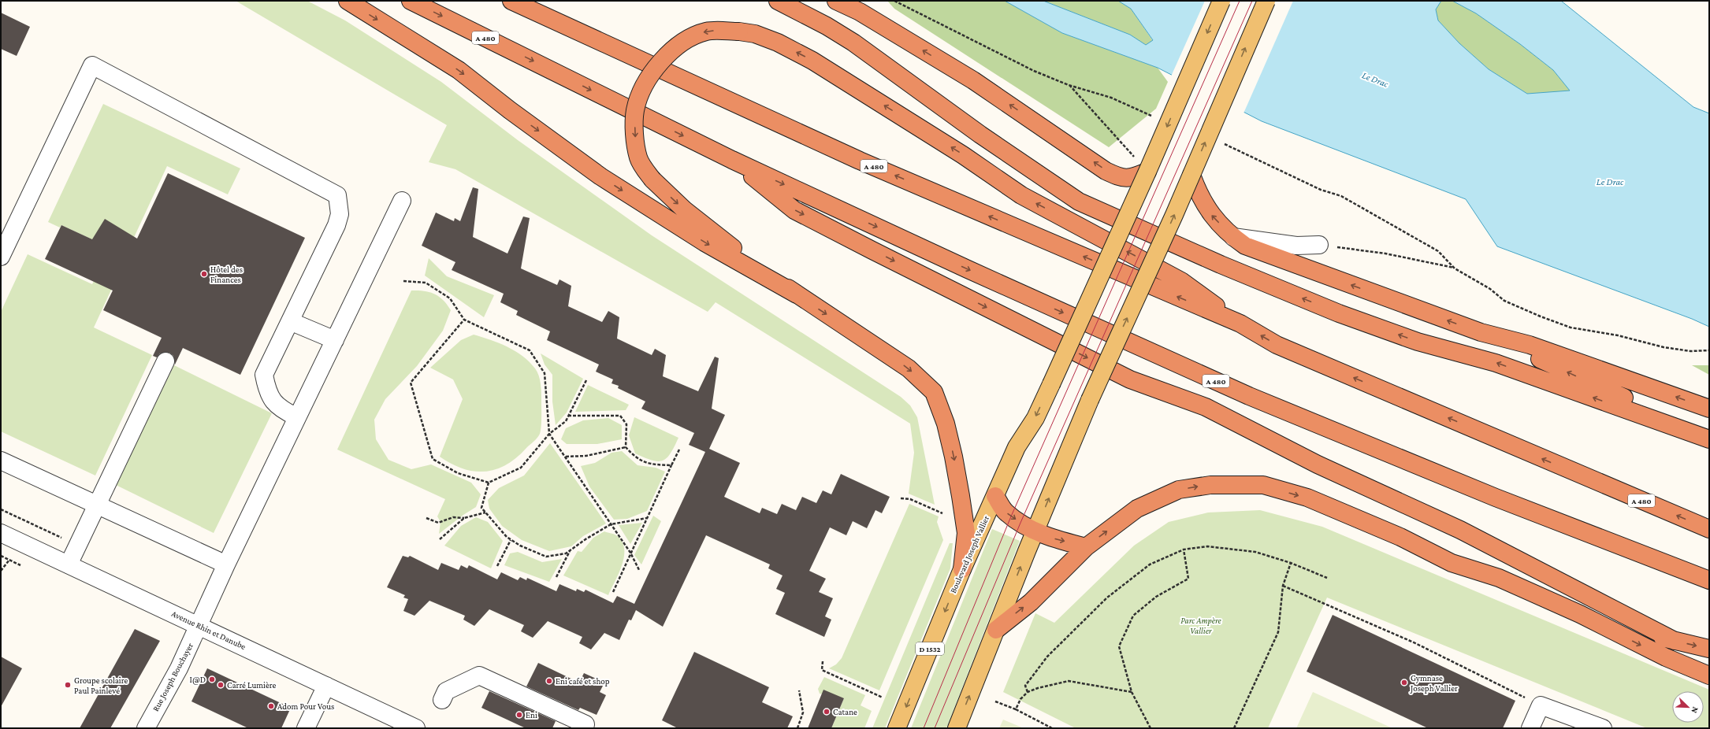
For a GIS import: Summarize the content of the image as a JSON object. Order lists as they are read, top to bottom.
{
  "streets": {
    "highway": ["A 480"],
    "main road": ["Boulevard Joseph Vallier", "D 1532"],
    "street": ["Avenue Rhin et Danube", "Rue Joseph Bouchayer"]
  },
  "crossings": [
    ["Boulevard Joseph Vallier", "D 1532"],
    ["Avenue Rhin et Danube", "Rue Joseph Bouchayer"]
  ],
  "water": ["Le Drac"],
  "parks": ["Parc Ampère Vallier"],
  "places": [
    "Hôtel des Finances",
    "I@D",
    "Eni café et shop",
    "Gymnase Joseph Vallier",
    "Groupe scolaire Paul Painlevé",
    "Carré Lumière",
    "Adom Pour Vous",
    "Catane",
    "Eni"
  ],
  "north": "bottom right"
}
